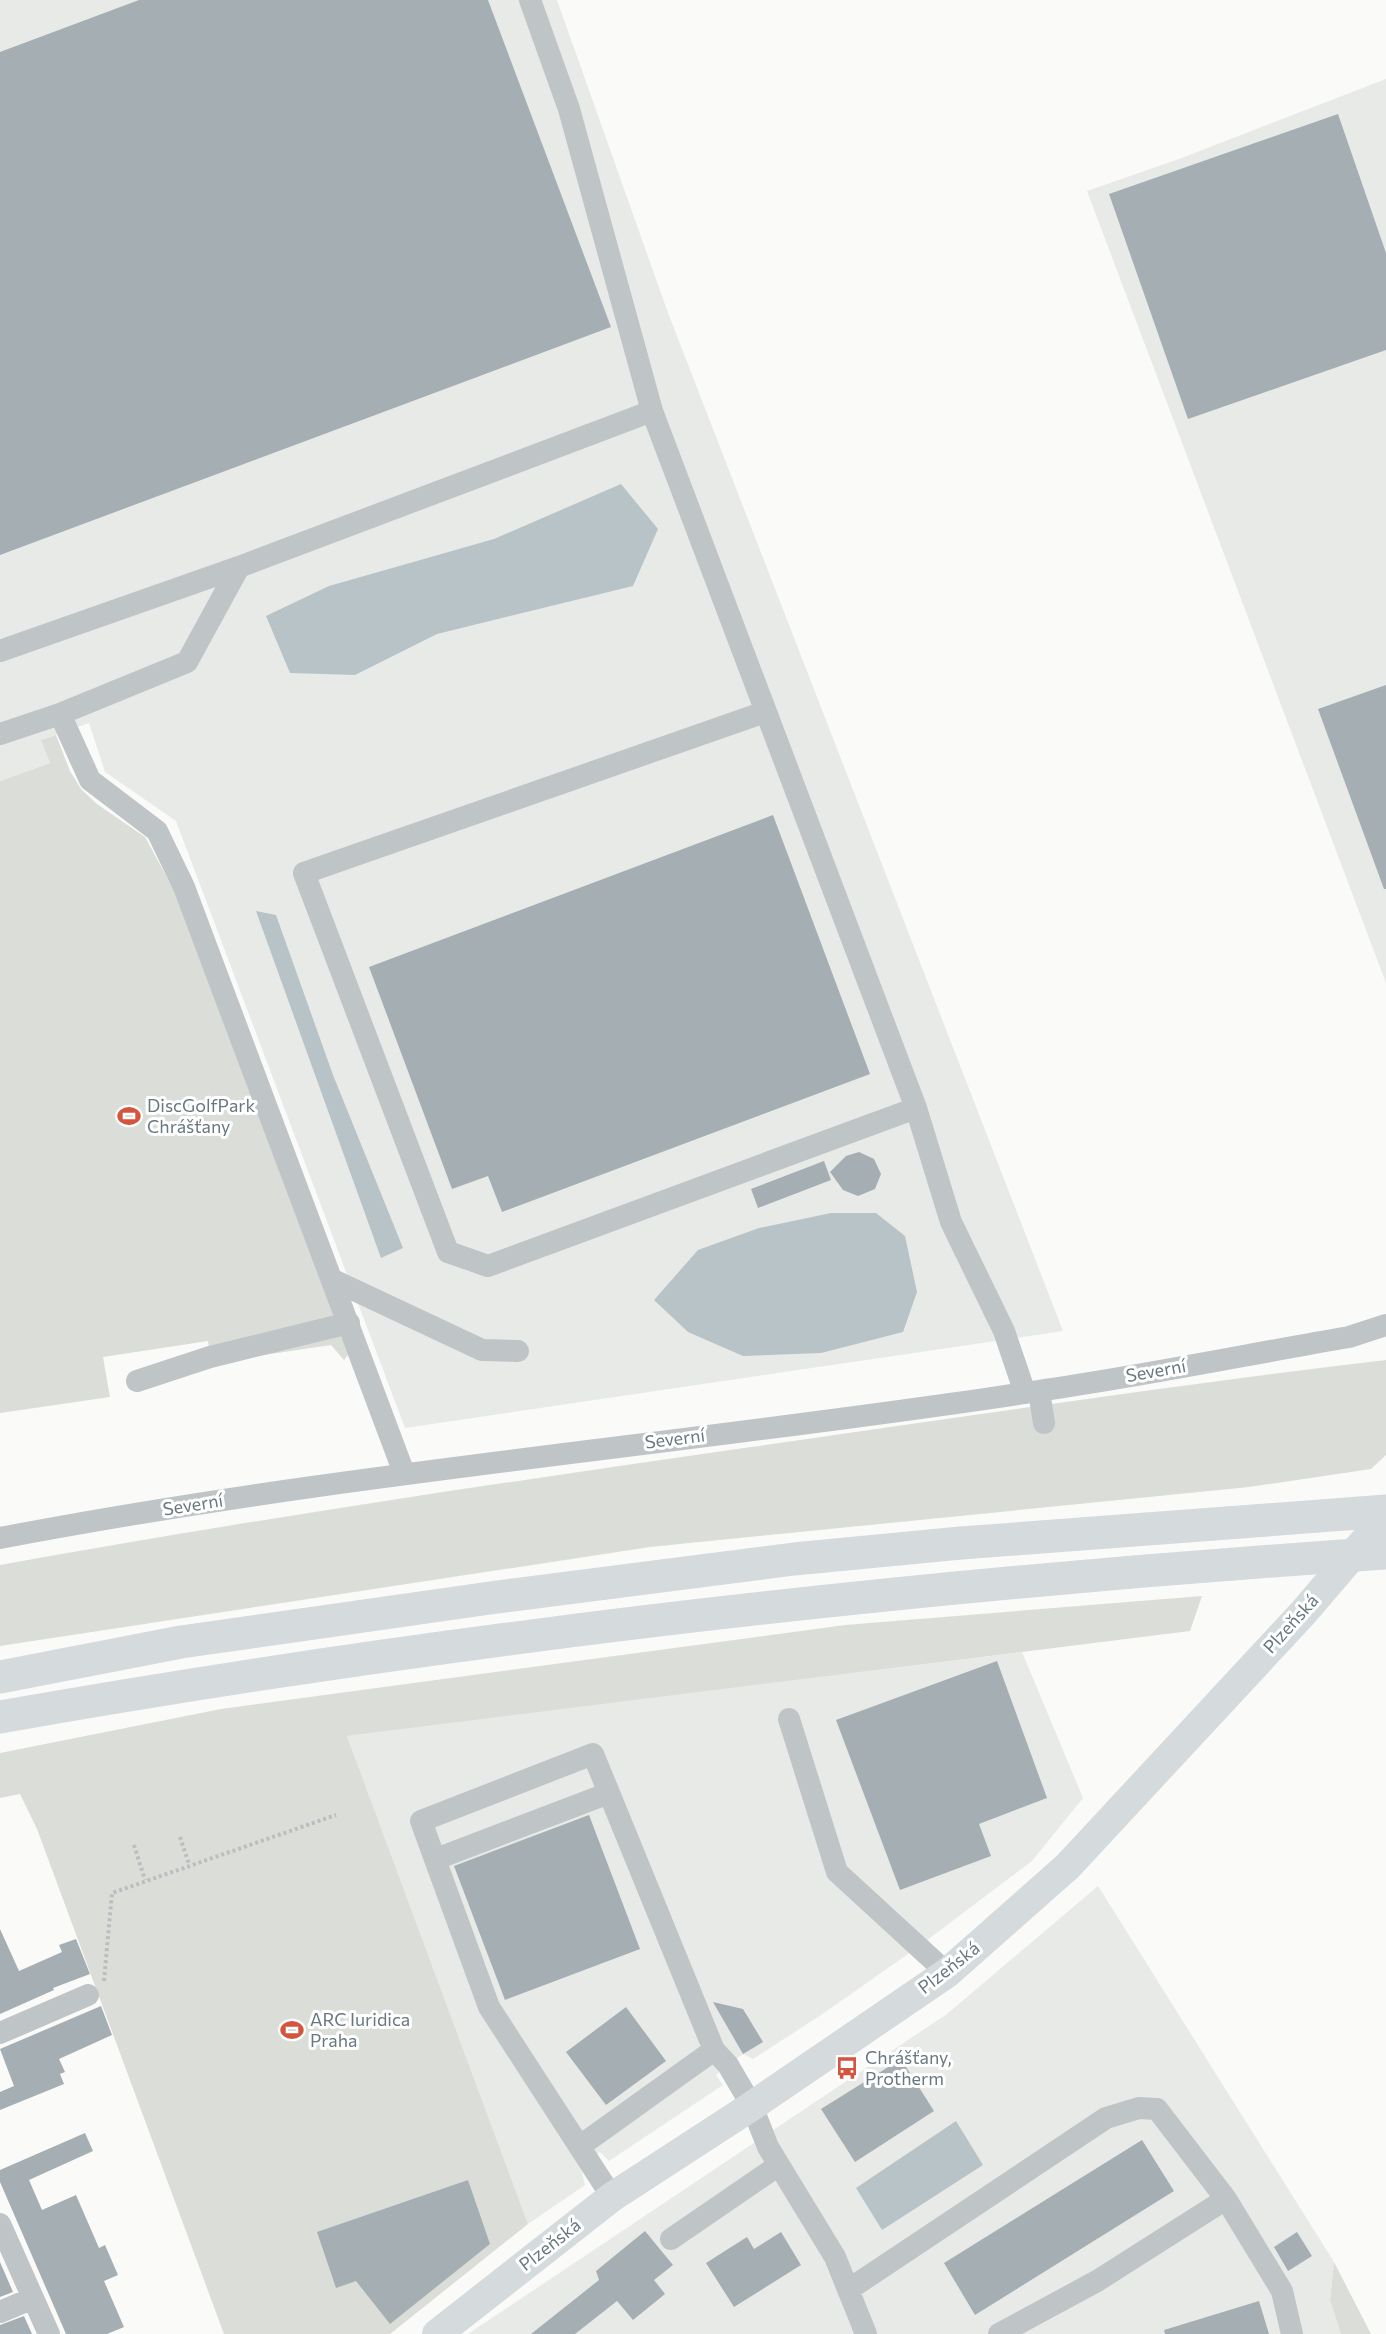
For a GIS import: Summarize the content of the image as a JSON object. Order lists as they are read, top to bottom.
{
  "streets": {
    "main road": ["Plzeňská"],
    "street": ["Severní"]
  },
  "places": {
    "sports": ["DiscGolfPark Chrášťany", "ARC Iuridica Praha"],
    "bus stop": ["Chrášťany, Protherm"]
  }
}
